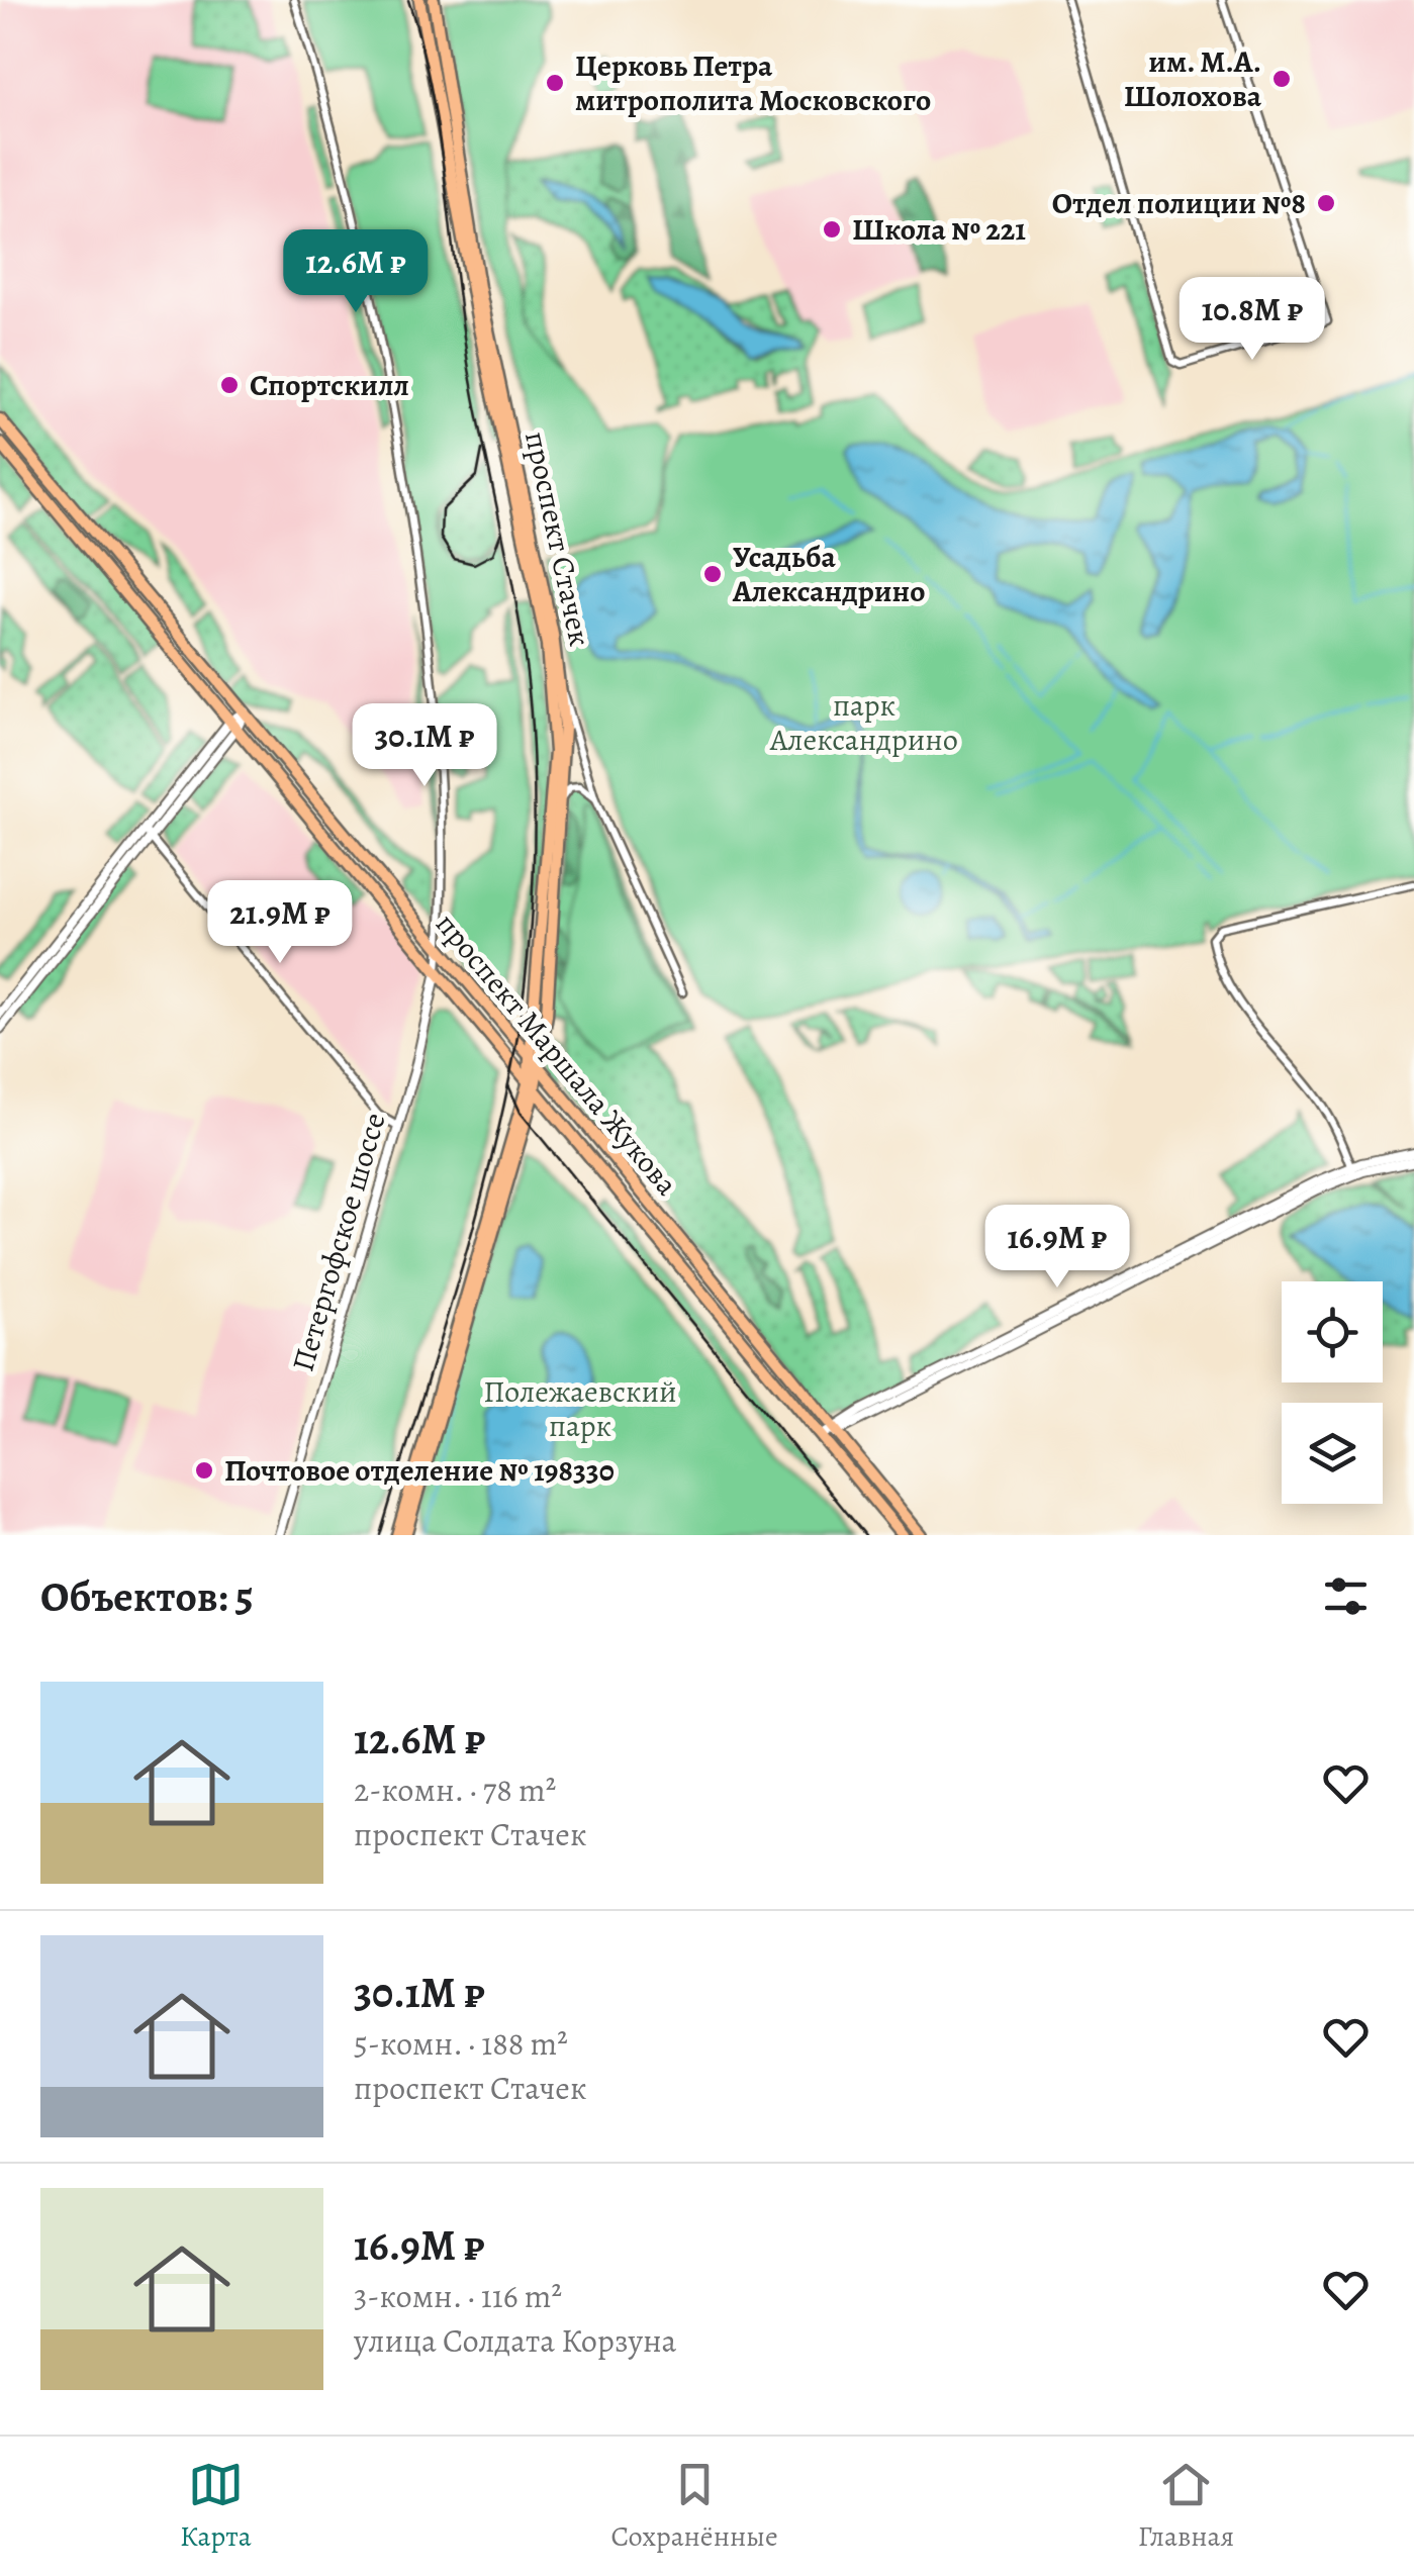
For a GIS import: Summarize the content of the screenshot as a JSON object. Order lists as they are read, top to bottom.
{
  "streets": {
    "main road": ["проспект Стачек", "проспект Маршала Жукова"],
    "street": ["Петергофское шоссе"]
  },
  "crossings": [
    ["проспект Стачек", "проспект Маршала Жукова"],
    ["проспект Маршала Жукова", "Петергофское шоссе"]
  ],
  "parks": ["парк Александрино", "Полежаевский парк"],
  "places": [
    "им. М.А. Шолохова",
    "Церковь Петра митрополита Московского",
    "Отдел полиции №8",
    "Школа № 221",
    "Спортскилл",
    "Усадьба Александрино",
    "Почтовое отделение № 198330"
  ],
  "page": {
    "price": [
      "12.6M ₽",
      "10.8M ₽",
      "30.1M ₽",
      "21.9M ₽",
      "16.9M ₽"
    ],
    "heading": "Объектов: 5",
    "list": [
      {
        "name": "12.6M ₽",
        "note": "2-комн. · 78 m² · проспект Стачек"
      },
      {
        "name": "30.1M ₽",
        "note": "5-комн. · 188 m² · проспект Стачек"
      },
      {
        "name": "16.9M ₽",
        "note": "3-комн. · 116 m² · улица Солдата Корзуна"
      }
    ],
    "tabs": ["Карта", "Сохранённые", "Главная"]
  }
}
